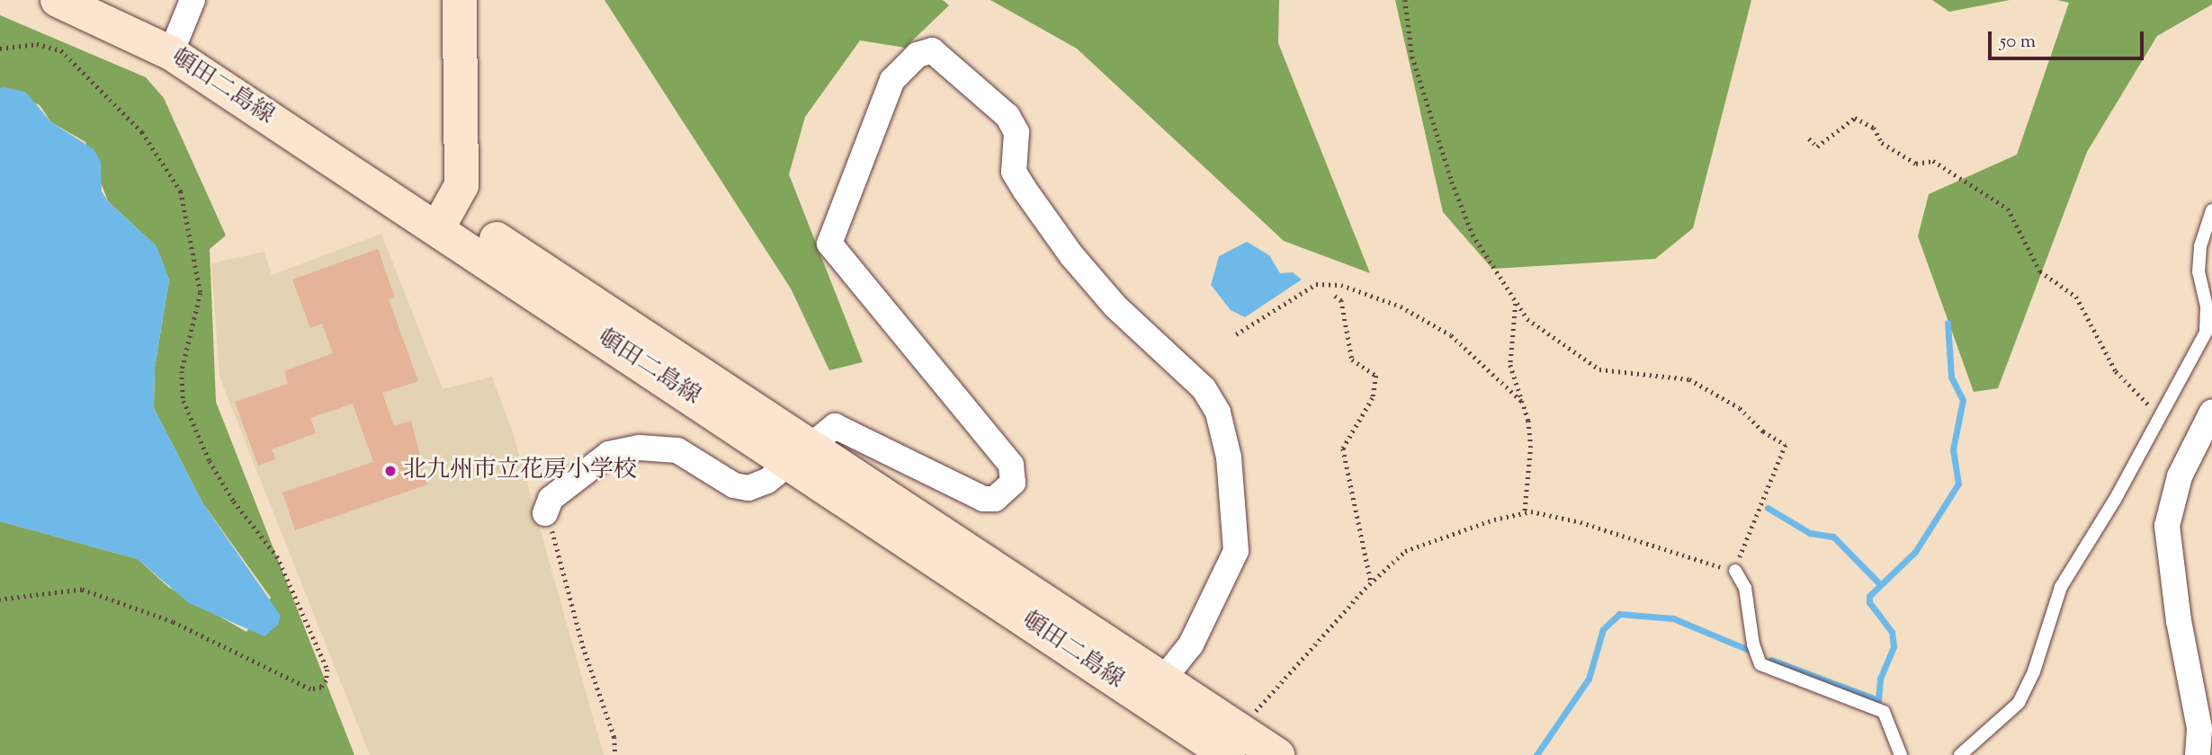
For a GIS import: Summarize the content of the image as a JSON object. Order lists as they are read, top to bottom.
{
  "streets": {
    "main road": ["頓田二島線"]
  },
  "places": ["北九州市立花房小学校"],
  "scale_bar": "50 m"
}
